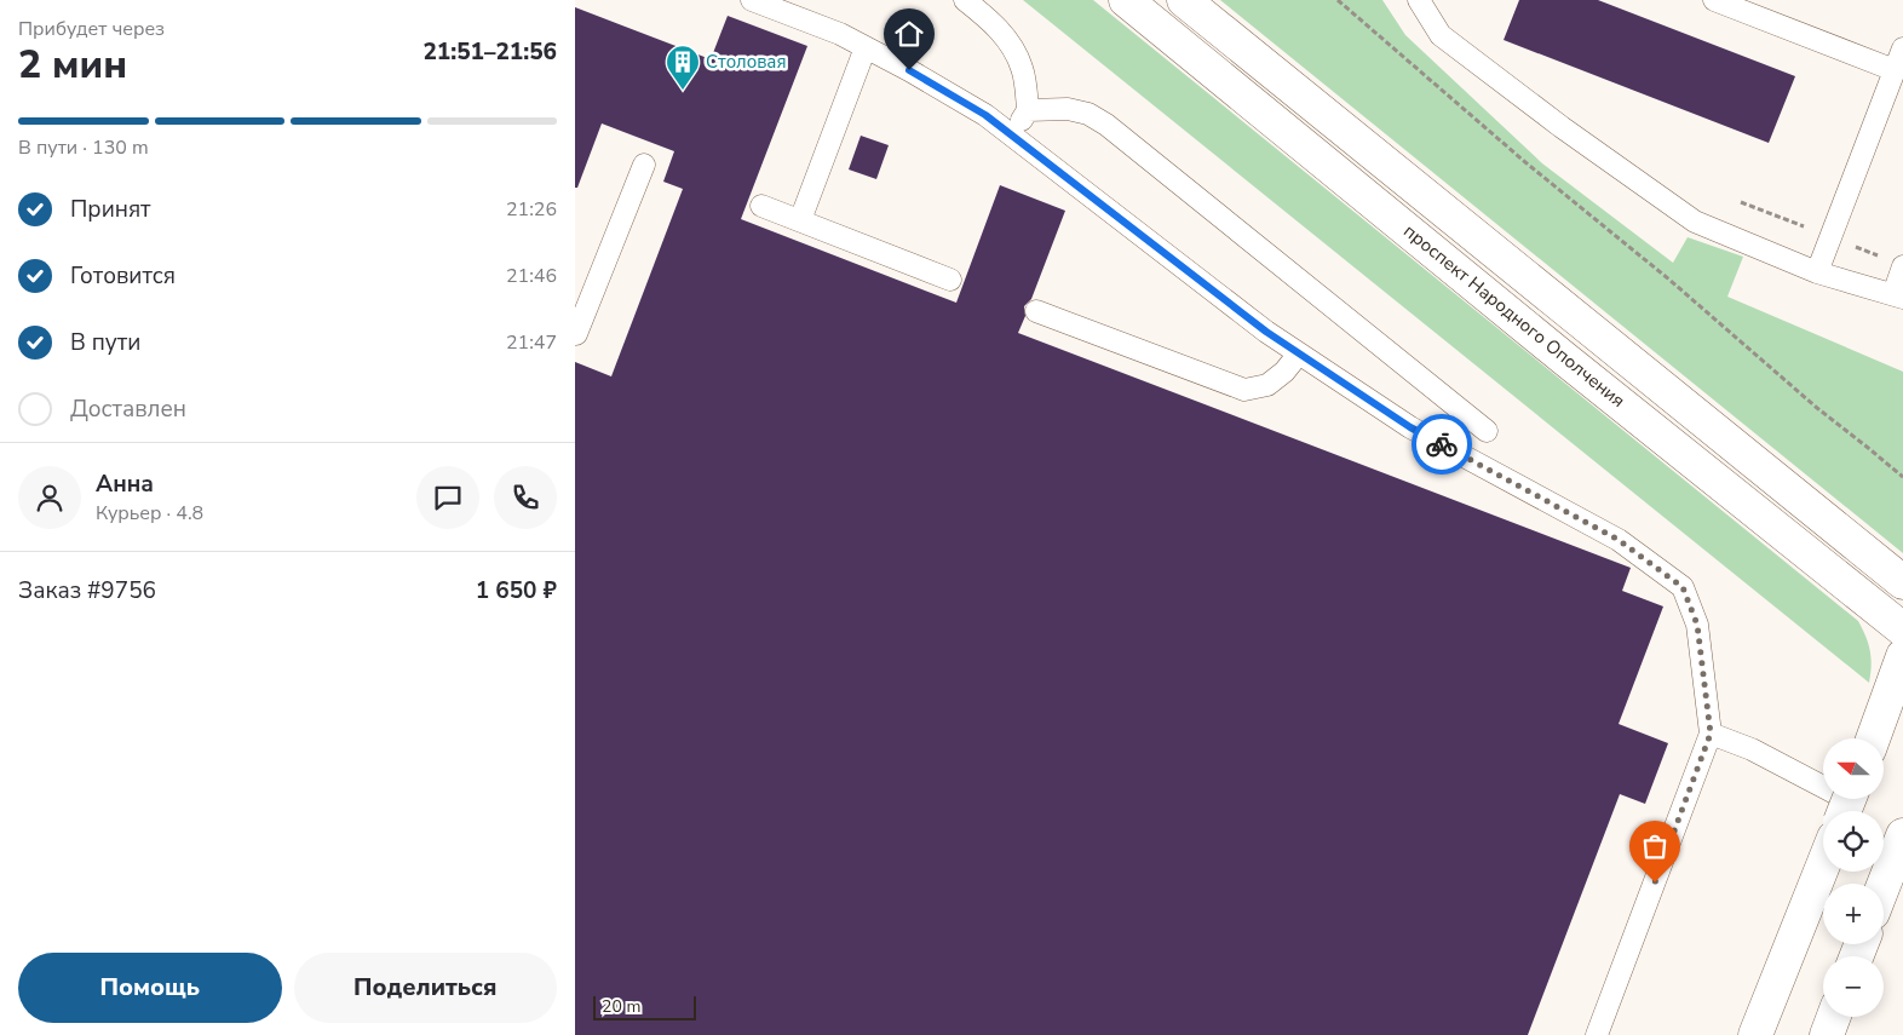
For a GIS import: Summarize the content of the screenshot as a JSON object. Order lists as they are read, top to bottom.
{
  "streets": {
    "main road": ["проспект Народного Ополчения"]
  },
  "places": {
    "building": ["Столовая"]
  },
  "scale_bar": "20 m",
  "north": "left",
  "page": {
    "heading": ["2 мин", "Прибудет через", "21:51–21:56"],
    "panel": [
      "Анна",
      "Курьер · 4.8",
      "Заказ #9756",
      "1 650 ₽"
    ],
    "bar": "В пути · 130 m",
    "list": [
      ["Принят", "21:26"],
      ["Готовится", "21:46"],
      ["В пути", "21:47"],
      "Доставлен"
    ],
    "map_buttons": ["+", "−"],
    "buttons": ["Помощь", "Поделиться"],
    "scale": "20 m"
  }
}
